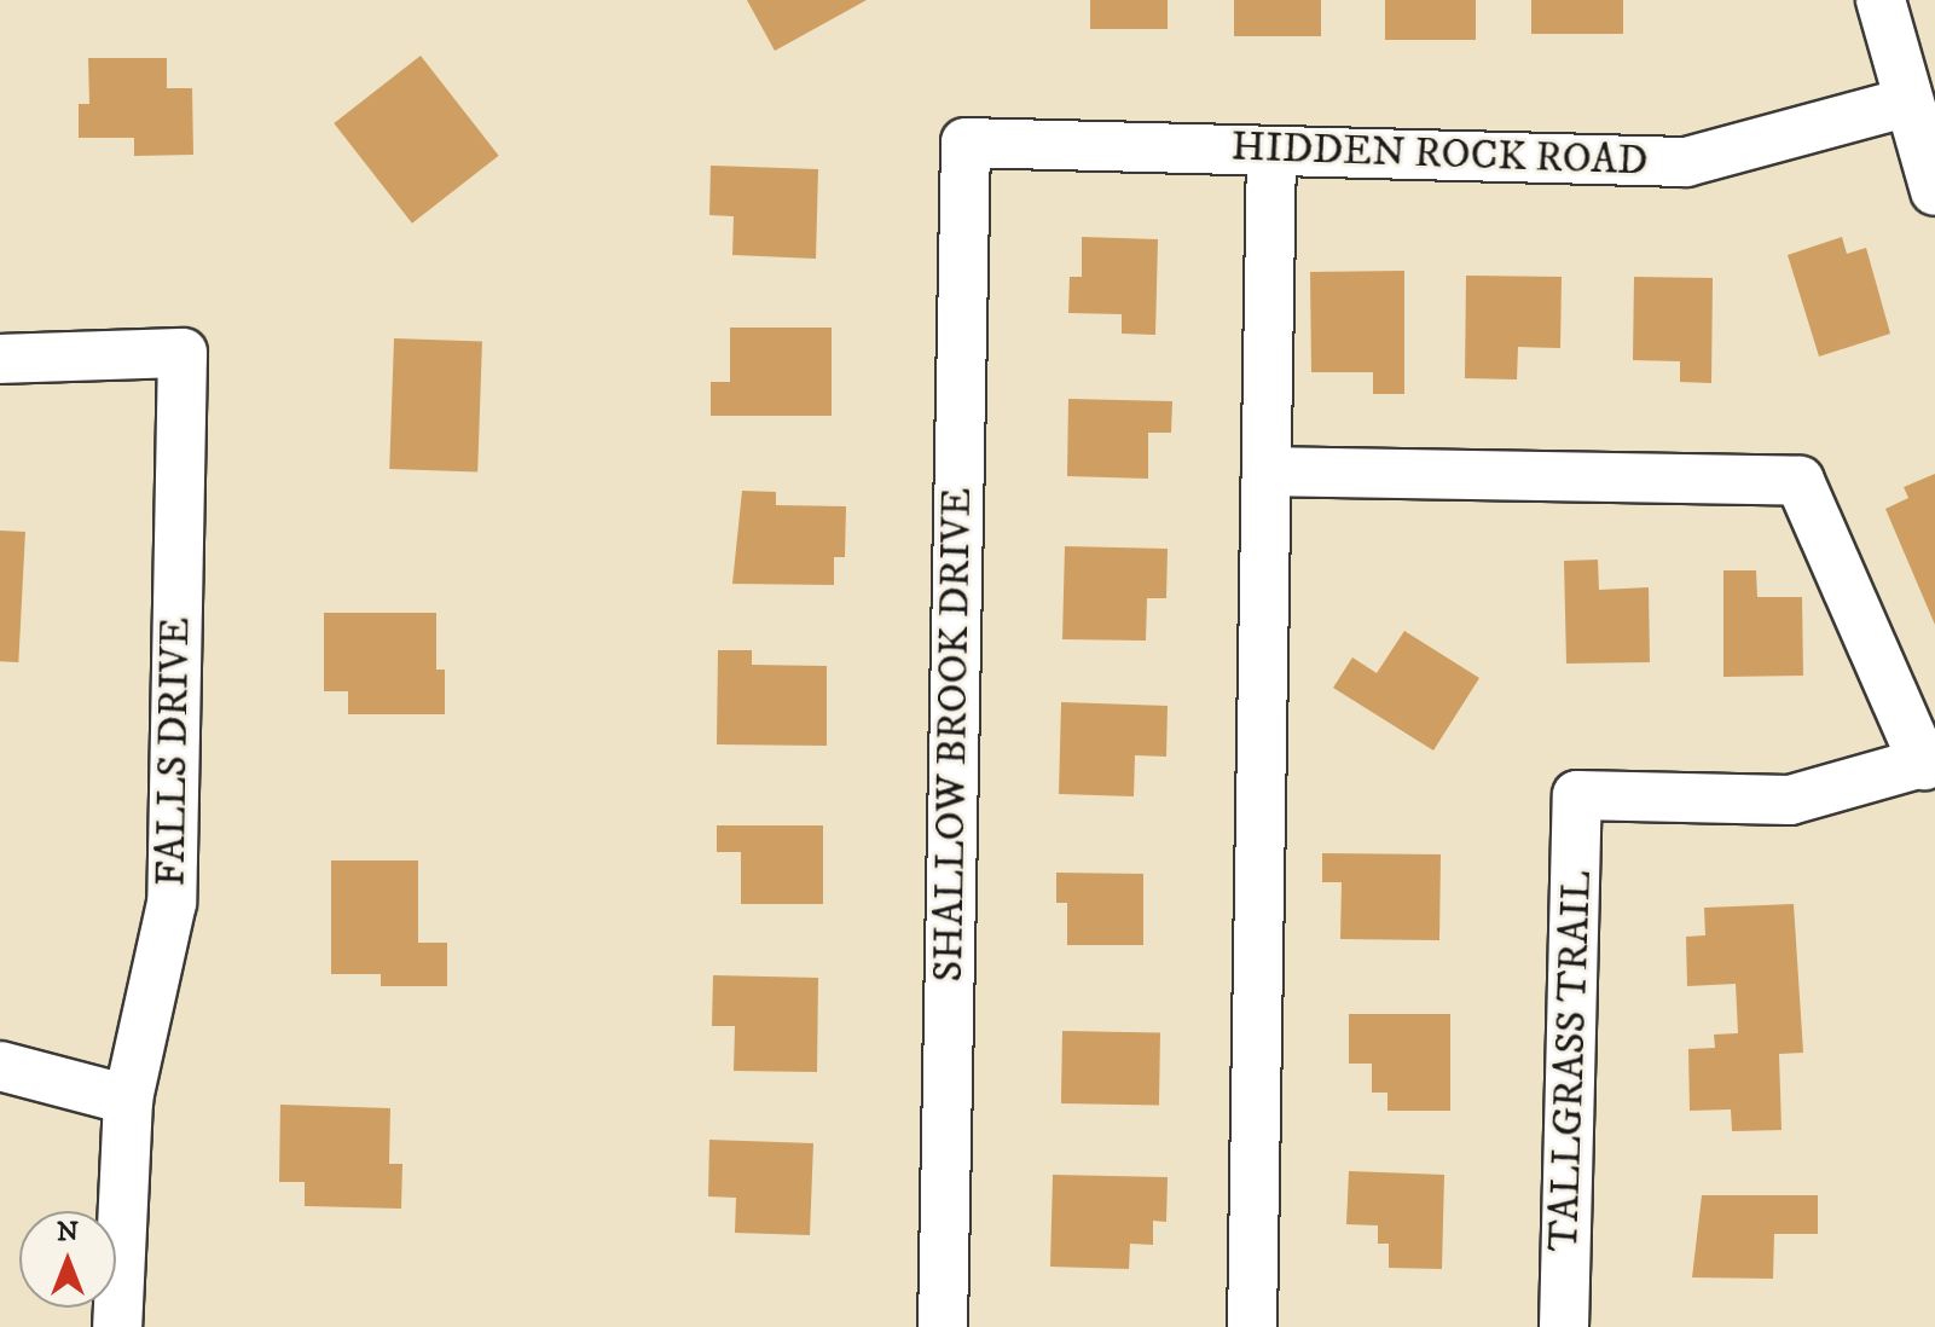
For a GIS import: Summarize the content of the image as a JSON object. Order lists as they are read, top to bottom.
{
  "streets": {
    "street": [
      "HIDDEN ROCK ROAD",
      "SHALLOW BROOK DRIVE",
      "FALLS DRIVE",
      "TALLGRASS TRAIL"
    ]
  },
  "crossings": [
    ["HIDDEN ROCK ROAD", "SHALLOW BROOK DRIVE"]
  ],
  "north": "top"
}
